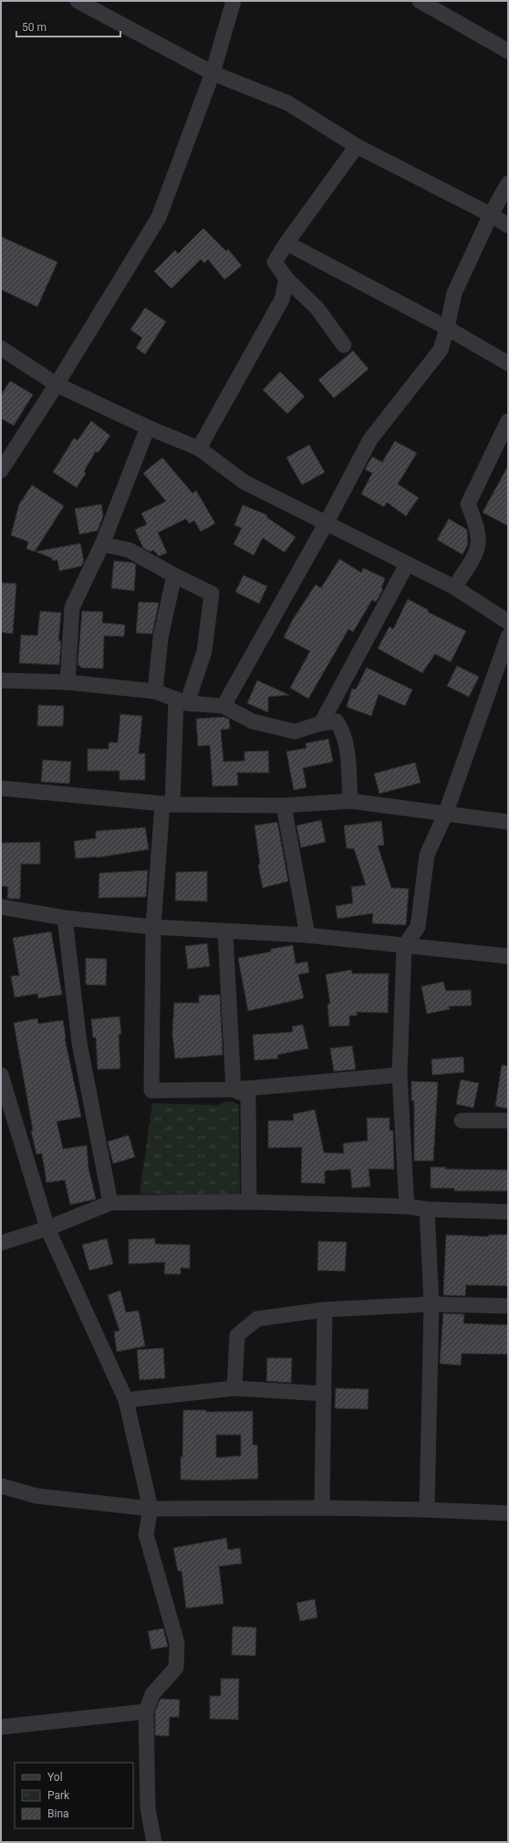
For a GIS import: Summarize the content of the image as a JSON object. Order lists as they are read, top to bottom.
{
  "legend": ["Yol", "Park", "Bina"],
  "scale_bar": "50 m"
}
